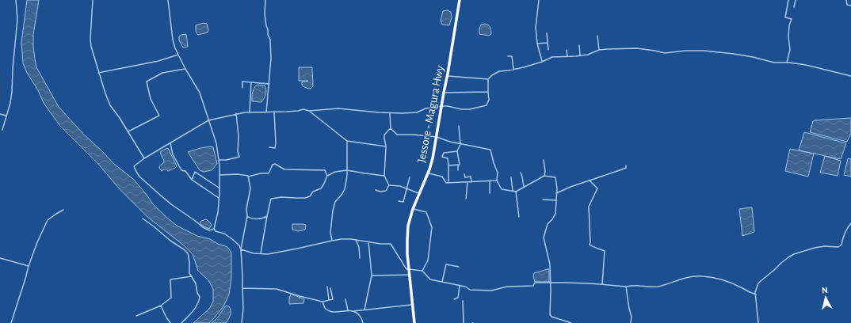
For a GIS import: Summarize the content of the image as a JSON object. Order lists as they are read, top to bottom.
{
  "streets": {
    "highway": ["Jessore - Magura Hwy"]
  },
  "north": "top"
}
